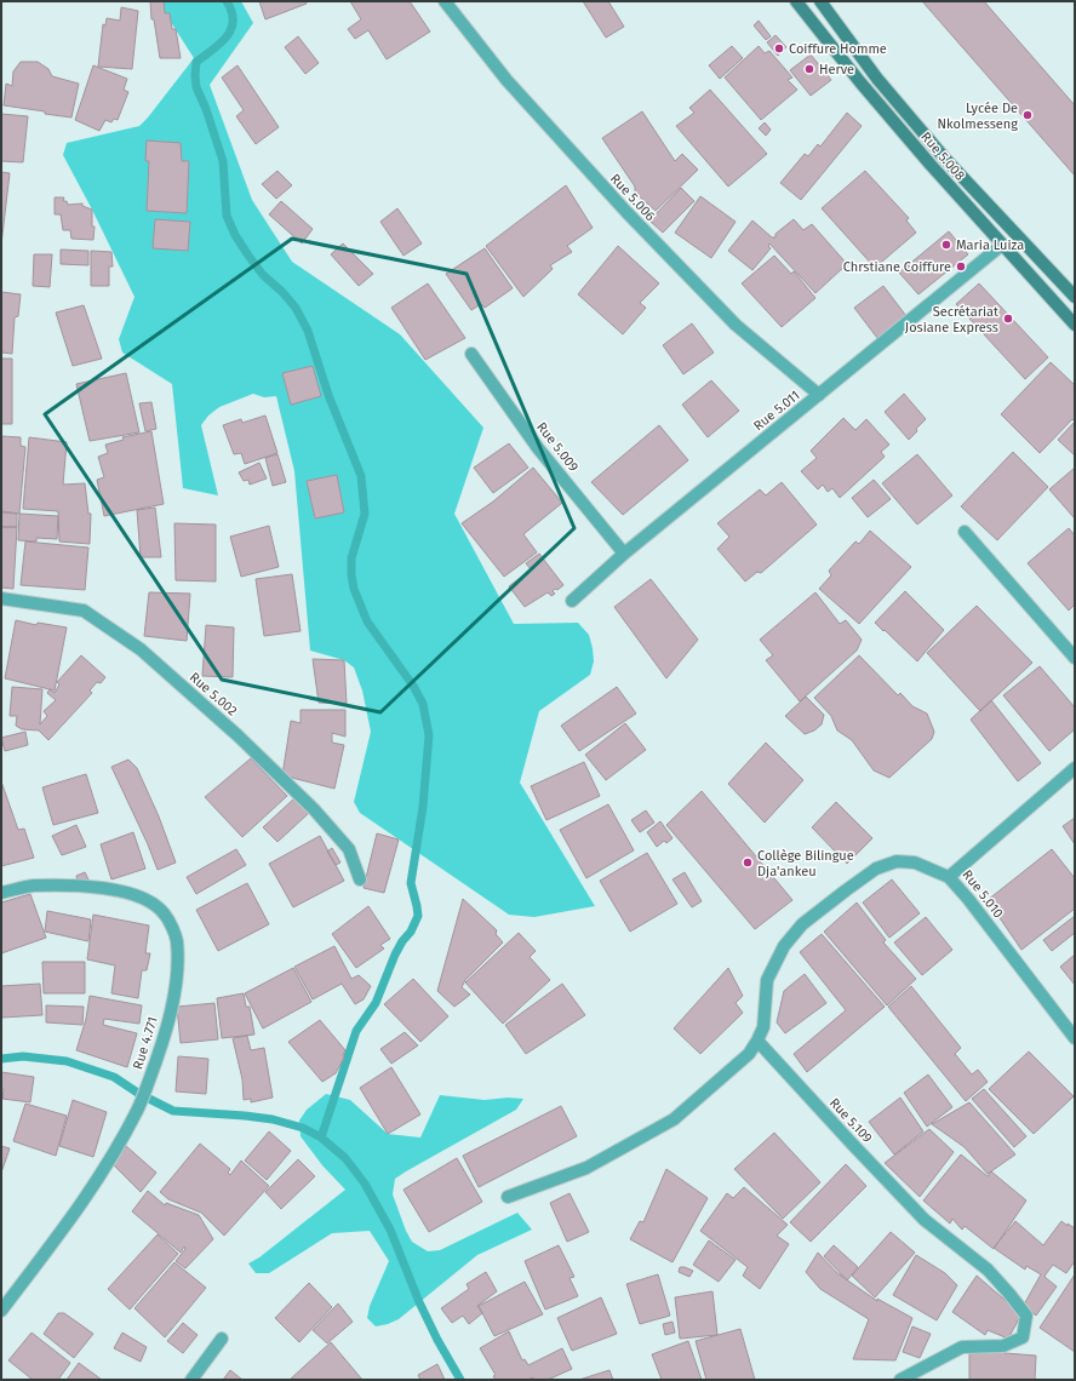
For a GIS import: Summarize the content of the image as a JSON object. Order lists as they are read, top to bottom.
{
  "streets": {
    "main road": ["Rue 5.008"],
    "street": [
      "Rue 5.006",
      "Rue 5.011",
      "Rue 5.009",
      "Rue 5.002",
      "Rue 5.010",
      "Rue 4.771",
      "Rue 5.109"
    ]
  },
  "crossings": [
    ["Rue 5.008", "Rue 5.011"],
    ["Rue 5.006", "Rue 5.011"],
    ["Rue 5.011", "Rue 5.009"]
  ],
  "places": [
    "Coiffure Homme",
    "Herve",
    "Lycée De Nkolmesseng",
    "Maria Luiza",
    "Chrstiane Coiffure",
    "Secrétariat Josiane Express",
    "Collège Bilingue Dja'ankeu"
  ]
}
